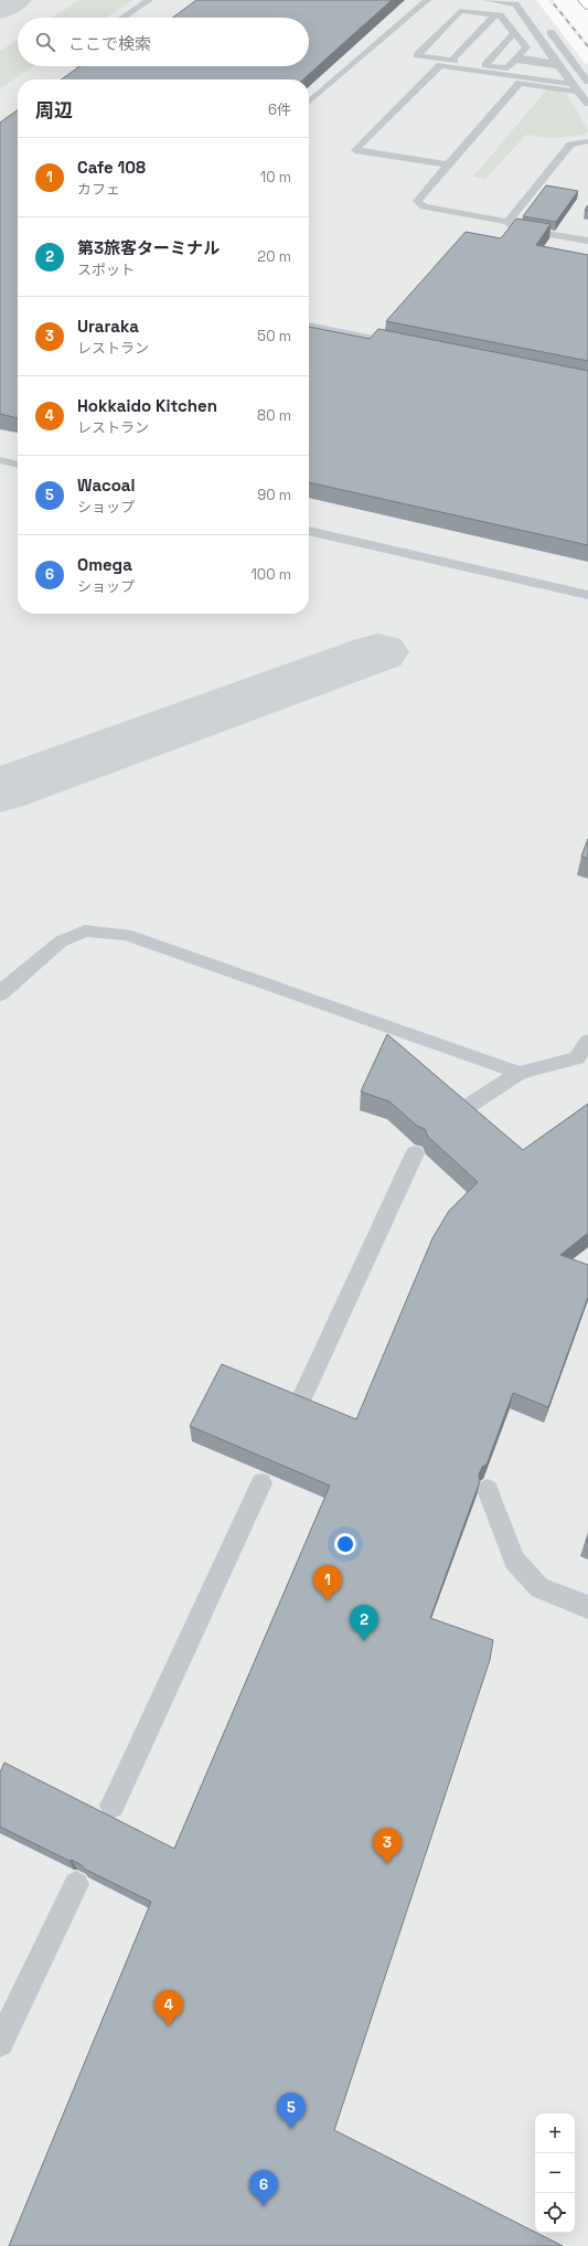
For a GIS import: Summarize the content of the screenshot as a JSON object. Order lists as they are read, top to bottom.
{
  "page": {
    "search": "ここで検索",
    "heading": ["周辺", "6件"],
    "list": [
      {
        "mark": "1",
        "name": "Cafe 108",
        "note": "カフェ",
        "value": "10 m"
      },
      {
        "mark": "2",
        "name": "第3旅客ターミナル",
        "note": "スポット",
        "value": "20 m"
      },
      {
        "mark": "3",
        "name": "Uraraka",
        "note": "レストラン",
        "value": "50 m"
      },
      {
        "mark": "4",
        "name": "Hokkaido Kitchen",
        "note": "レストラン",
        "value": "80 m"
      },
      {
        "mark": "5",
        "name": "Wacoal",
        "note": "ショップ",
        "value": "90 m"
      },
      {
        "mark": "6",
        "name": "Omega",
        "note": "ショップ",
        "value": "100 m"
      }
    ],
    "pins": [
      "1",
      "2",
      "3",
      "4",
      "5",
      "6"
    ],
    "map_buttons": ["+", "−"]
  }
}
